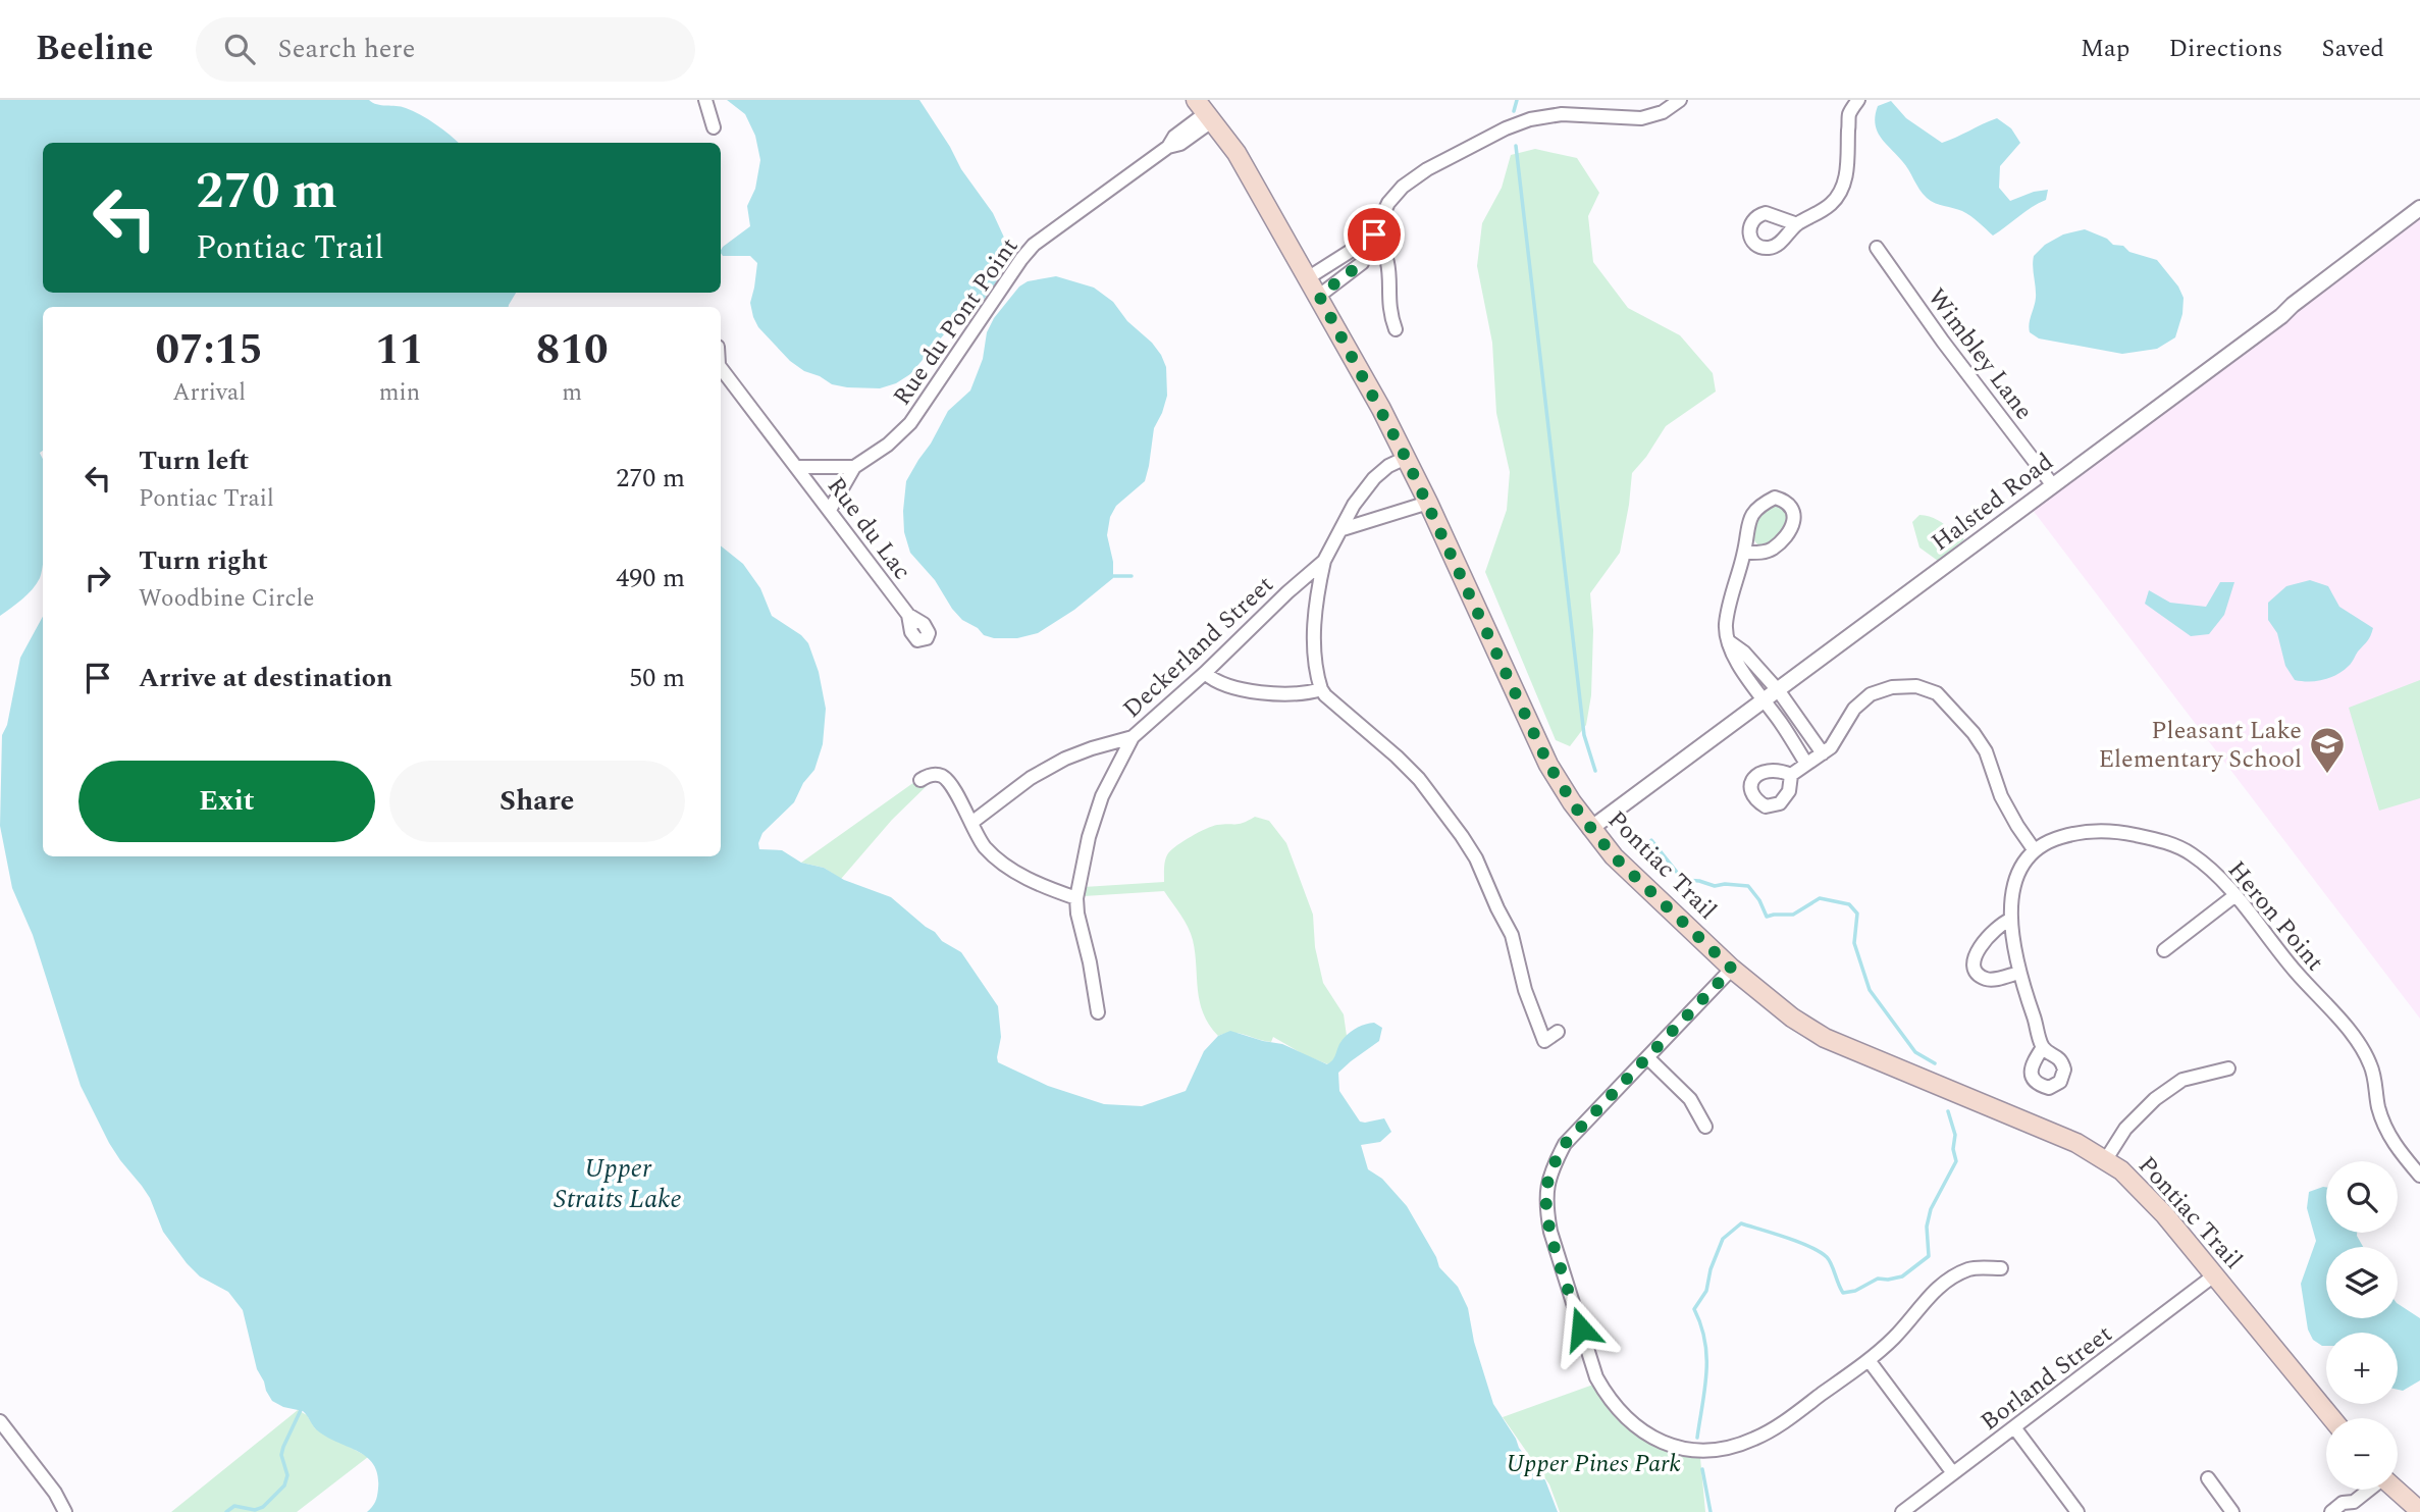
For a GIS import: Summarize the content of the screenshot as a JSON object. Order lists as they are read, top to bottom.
{
  "streets": {
    "main road": ["Pontiac Trail"],
    "street": [
      "Rue du Pont Point",
      "Wimbley Lane",
      "Halsted Road",
      "Rue du Lac",
      "Deckerland Street",
      "Heron Point",
      "Borland Street"
    ]
  },
  "crossings": [
    ["Rue du Pont Point", "Rue du Lac"],
    ["Rue du Pont Point", "Pontiac Trail"],
    ["Wimbley Lane", "Halsted Road"],
    ["Halsted Road", "Pontiac Trail"],
    ["Deckerland Street", "Pontiac Trail"],
    ["Pontiac Trail", "Borland Street"]
  ],
  "water": ["Upper Straits Lake"],
  "parks": ["Upper Pines Park"],
  "places": {
    "school or university": ["Pleasant Lake Elementary School"]
  },
  "page": {
    "header": "Beeline",
    "search": "Search here",
    "nav": ["Map", "Directions", "Saved"],
    "turn": ["270 m", "Pontiac Trail"],
    "eta": [
      "07:15",
      "Arrival",
      "11",
      "min",
      "810",
      "m"
    ],
    "list": [
      {
        "name": "Turn left",
        "note": "Pontiac Trail",
        "value": "270 m"
      },
      {
        "name": "Turn right",
        "note": "Woodbine Circle",
        "value": "490 m"
      },
      {
        "name": "Arrive at destination",
        "value": "50 m"
      }
    ],
    "buttons": ["Exit", "Share"],
    "map_buttons": ["+", "−"]
  }
}
